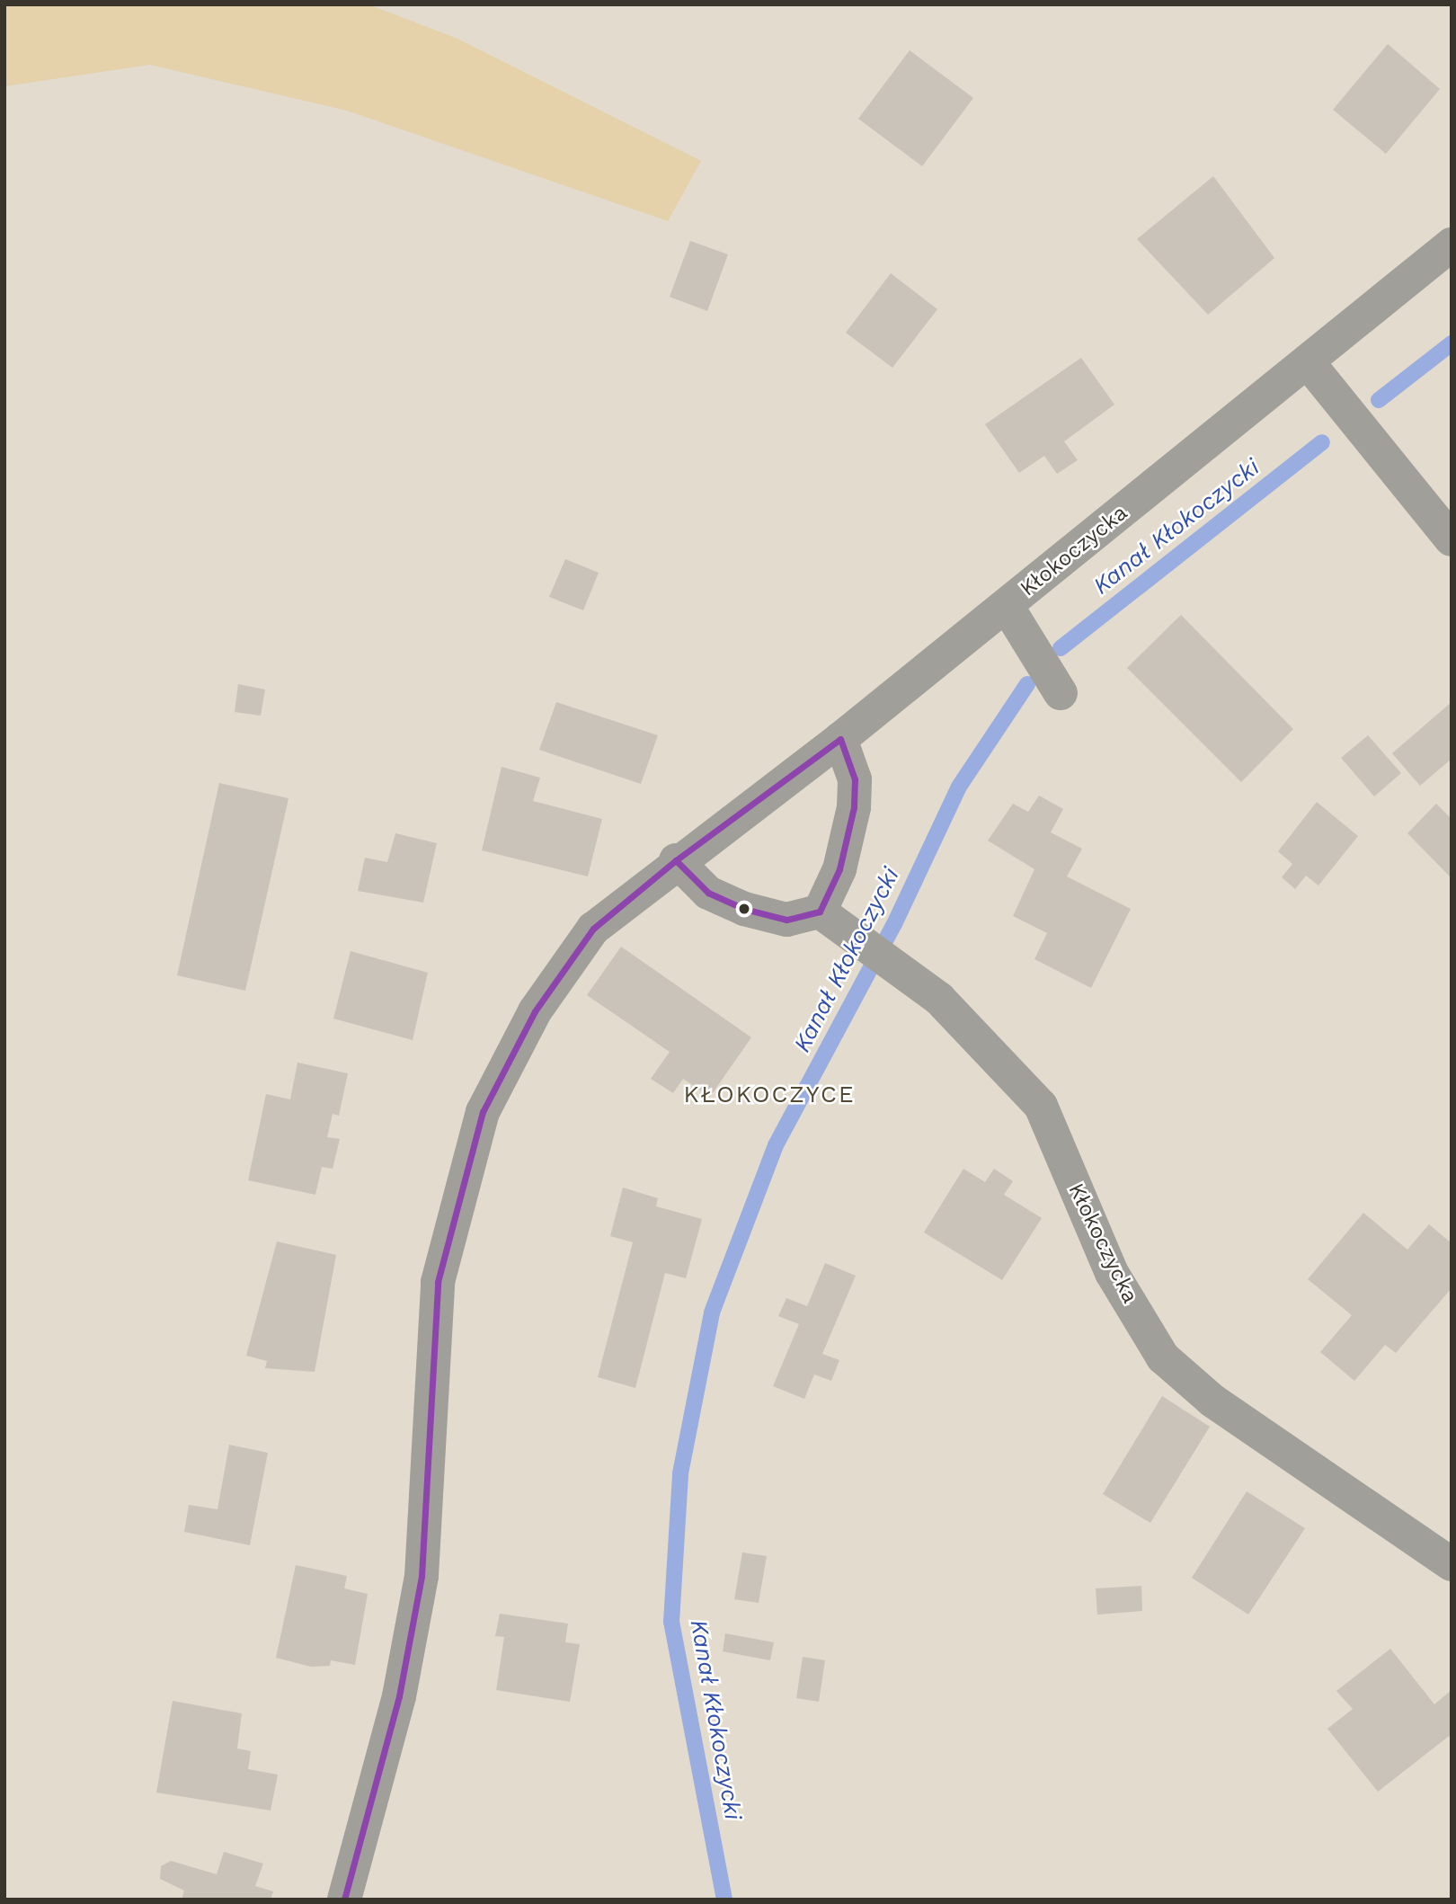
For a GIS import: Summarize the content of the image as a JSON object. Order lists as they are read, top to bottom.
{
  "streets": {
    "street": ["Kłokoczycka"]
  },
  "districts": ["KŁOKOCZYCE"],
  "water": ["Kanał Kłokoczycki"]
}
